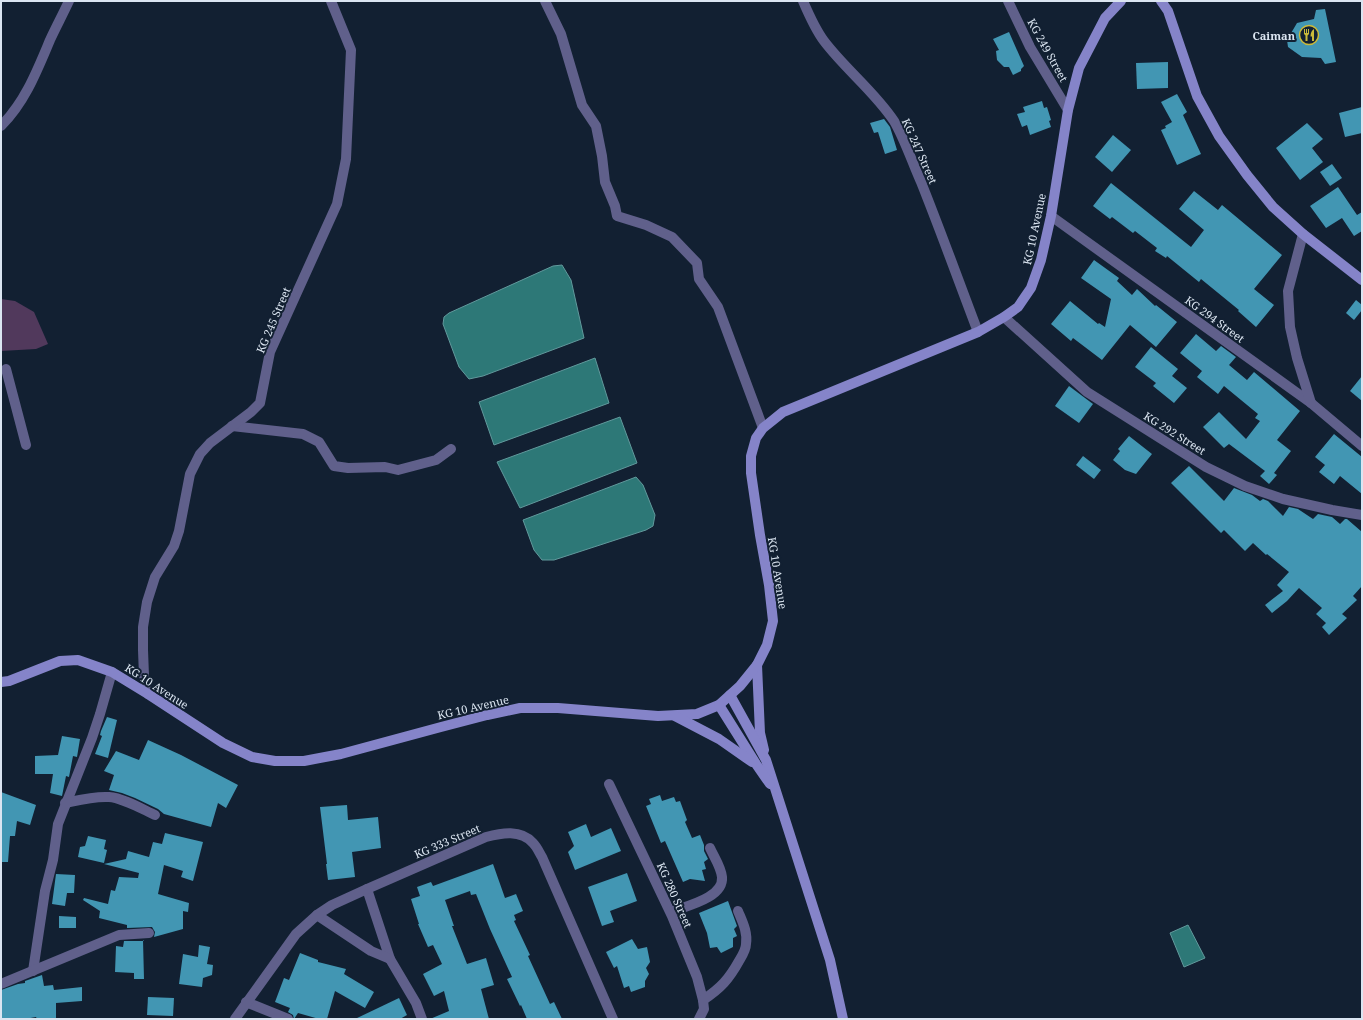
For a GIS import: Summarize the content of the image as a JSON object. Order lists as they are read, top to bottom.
{
  "streets": {
    "street": [
      "KG 249 Street",
      "KG 247 Street",
      "KG 10 Avenue",
      "KG 294 Street",
      "KG 245 Street",
      "KG 292 Street",
      "KG 333 Street",
      "KG 280 Street"
    ]
  },
  "crossings": [
    ["KG 249 Street", "KG 10 Avenue"],
    ["KG 247 Street", "KG 10 Avenue"],
    ["KG 10 Avenue", "KG 294 Street"],
    ["KG 10 Avenue", "KG 245 Street"],
    ["KG 10 Avenue", "KG 292 Street"]
  ],
  "places": {
    "restaurant": ["Caiman"]
  }
}
